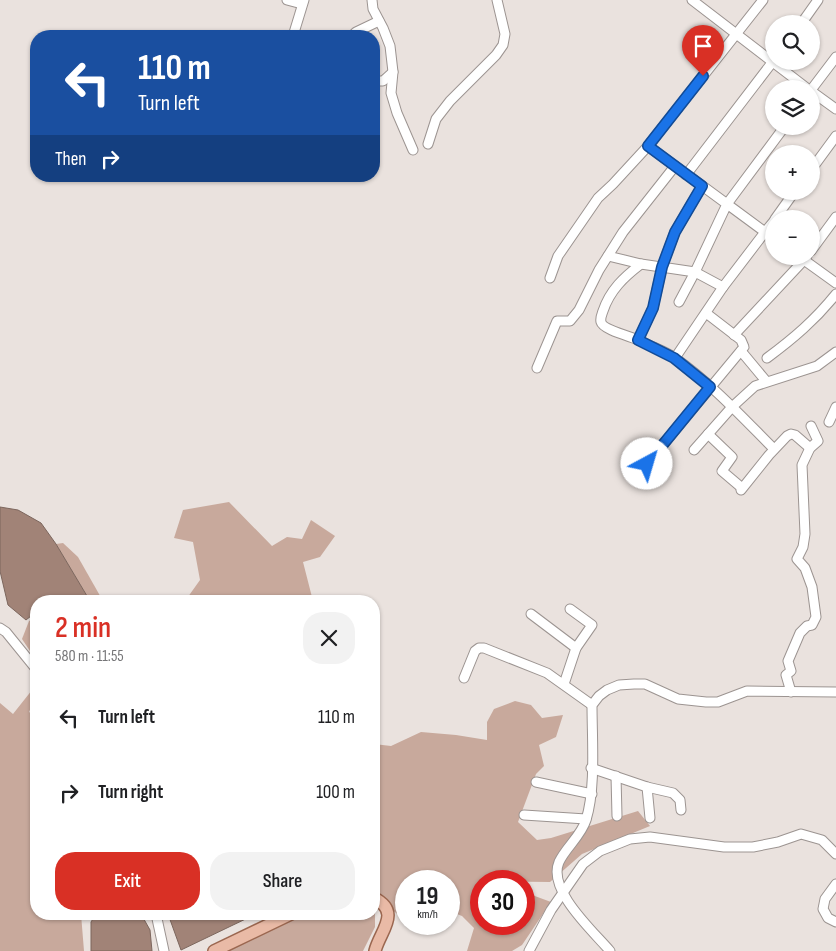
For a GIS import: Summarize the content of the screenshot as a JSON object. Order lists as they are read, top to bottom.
{
  "page": {
    "map_buttons": ["+", "−"],
    "turn": ["110 m", "Turn left"],
    "then": "Then",
    "heading": ["2 min", "580 m · 11:55"],
    "list": [
      {
        "name": "Turn left",
        "value": "110 m"
      },
      {
        "name": "Turn right",
        "value": "100 m"
      }
    ],
    "buttons": ["Exit", "Share"],
    "speed": "19 km/h",
    "limit": "30"
  }
}
